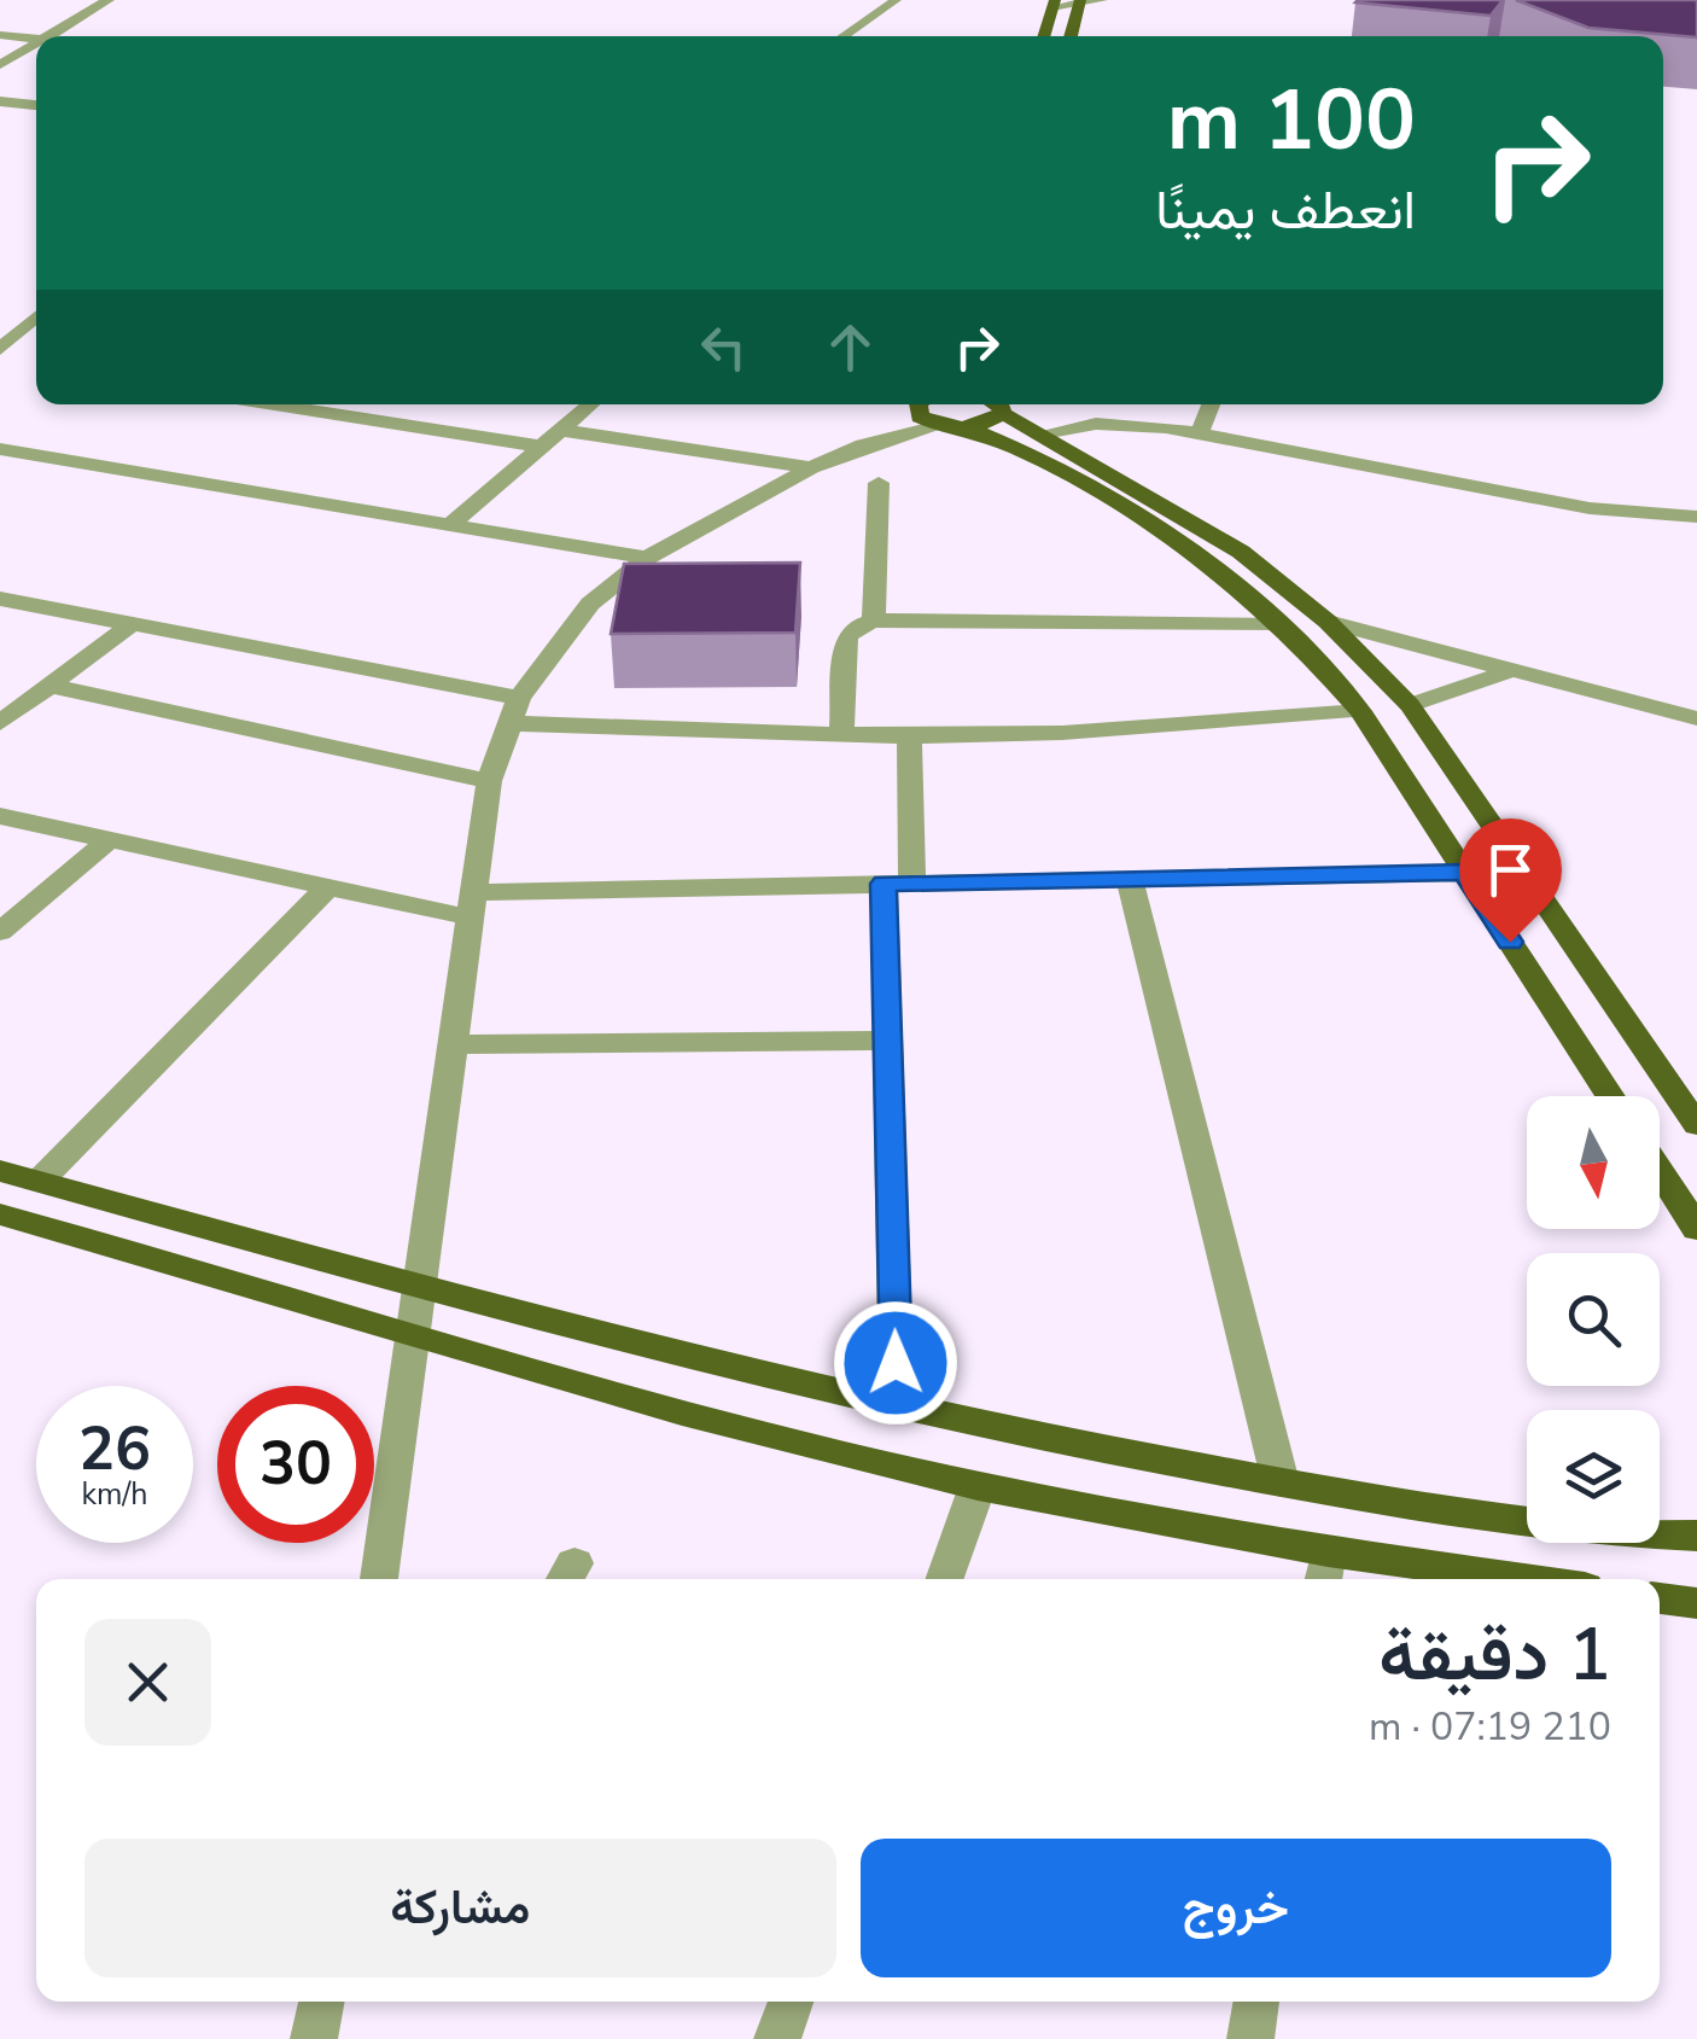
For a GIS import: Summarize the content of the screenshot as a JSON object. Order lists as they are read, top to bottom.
{
  "north": "bottom",
  "page": {
    "turn": ["100 m", "انعطف يمينًا"],
    "speed": "26 km/h",
    "limit": "30",
    "heading": ["1 دقيقة", "210 m · 07:19"],
    "buttons": ["خروج", "مشاركة"]
  }
}
